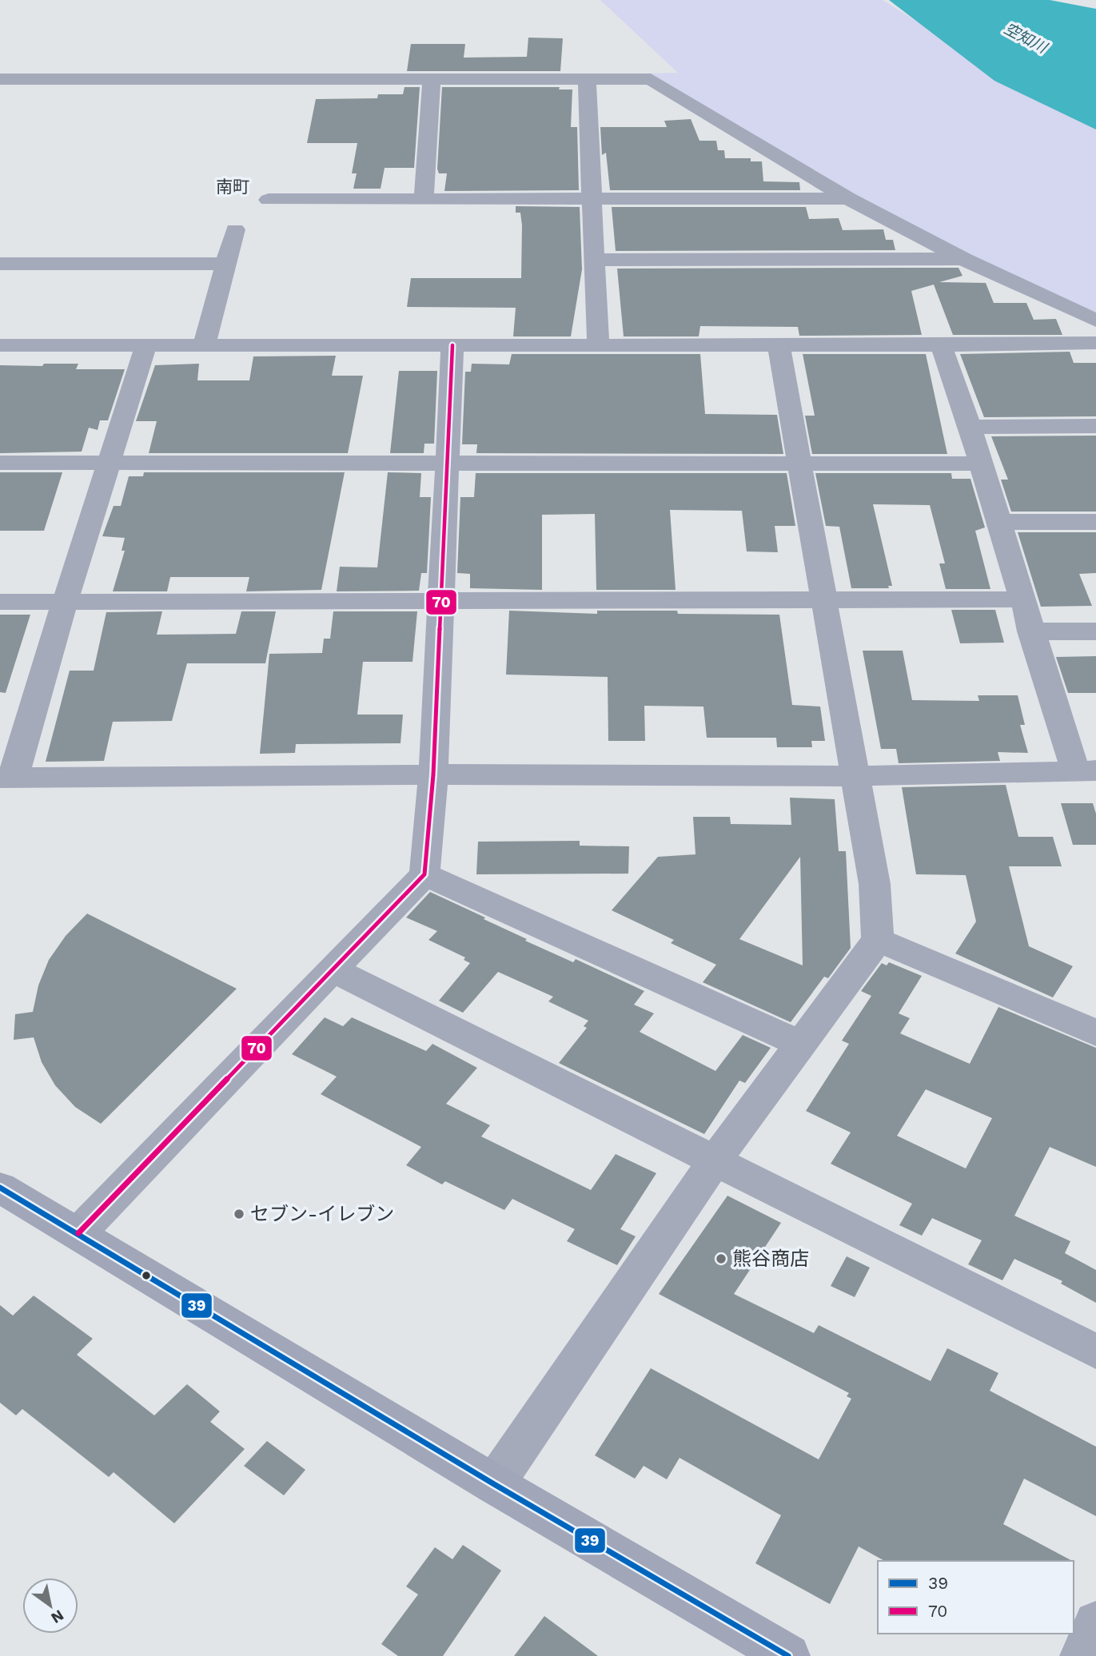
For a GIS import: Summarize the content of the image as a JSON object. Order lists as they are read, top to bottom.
{
  "districts": ["南町"],
  "water": ["空知川"],
  "places": ["セブン-イレブン", "熊谷商店"],
  "lines": ["transit line 70", "transit line 39"],
  "legend": ["39", "70"],
  "north": "bottom right"
}
